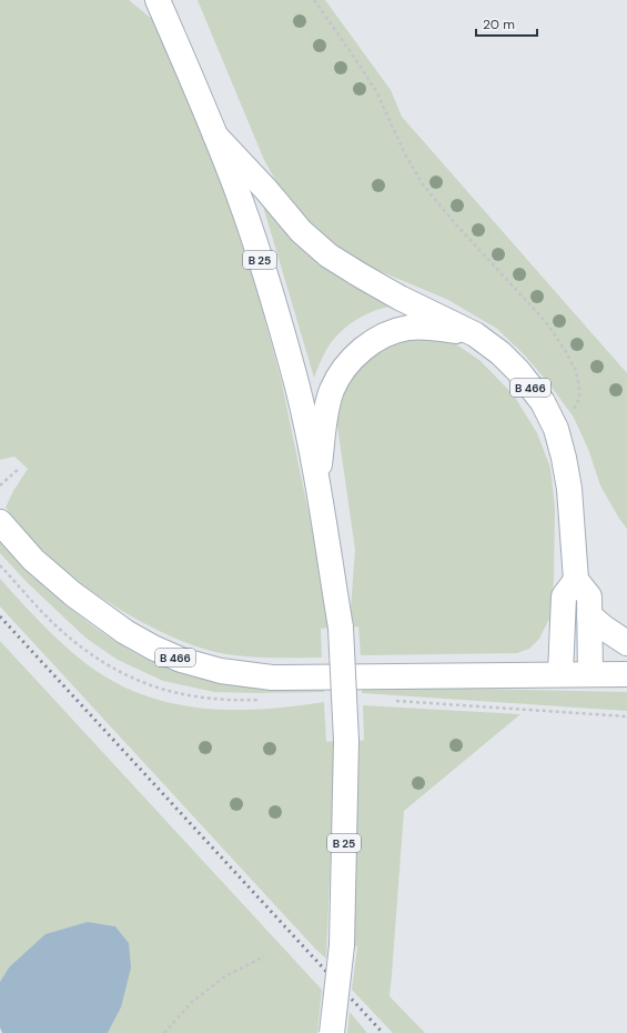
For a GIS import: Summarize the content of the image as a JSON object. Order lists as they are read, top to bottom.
{
  "streets": {
    "main road": ["B 25", "B 466"]
  },
  "crossings": [
    ["B 25", "B 466"]
  ],
  "scale_bar": "20 m"
}
